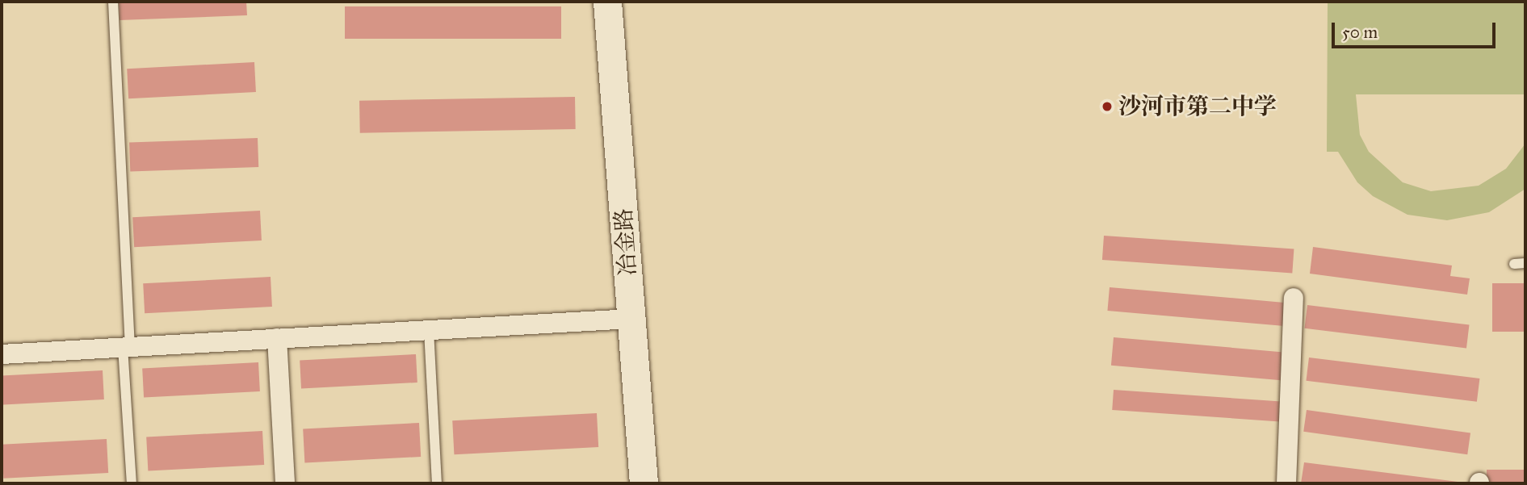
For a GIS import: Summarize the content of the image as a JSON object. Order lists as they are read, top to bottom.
{
  "streets": {
    "street": ["冶金路"]
  },
  "places": ["沙河市第二中学"],
  "scale_bar": "50 m"
}
